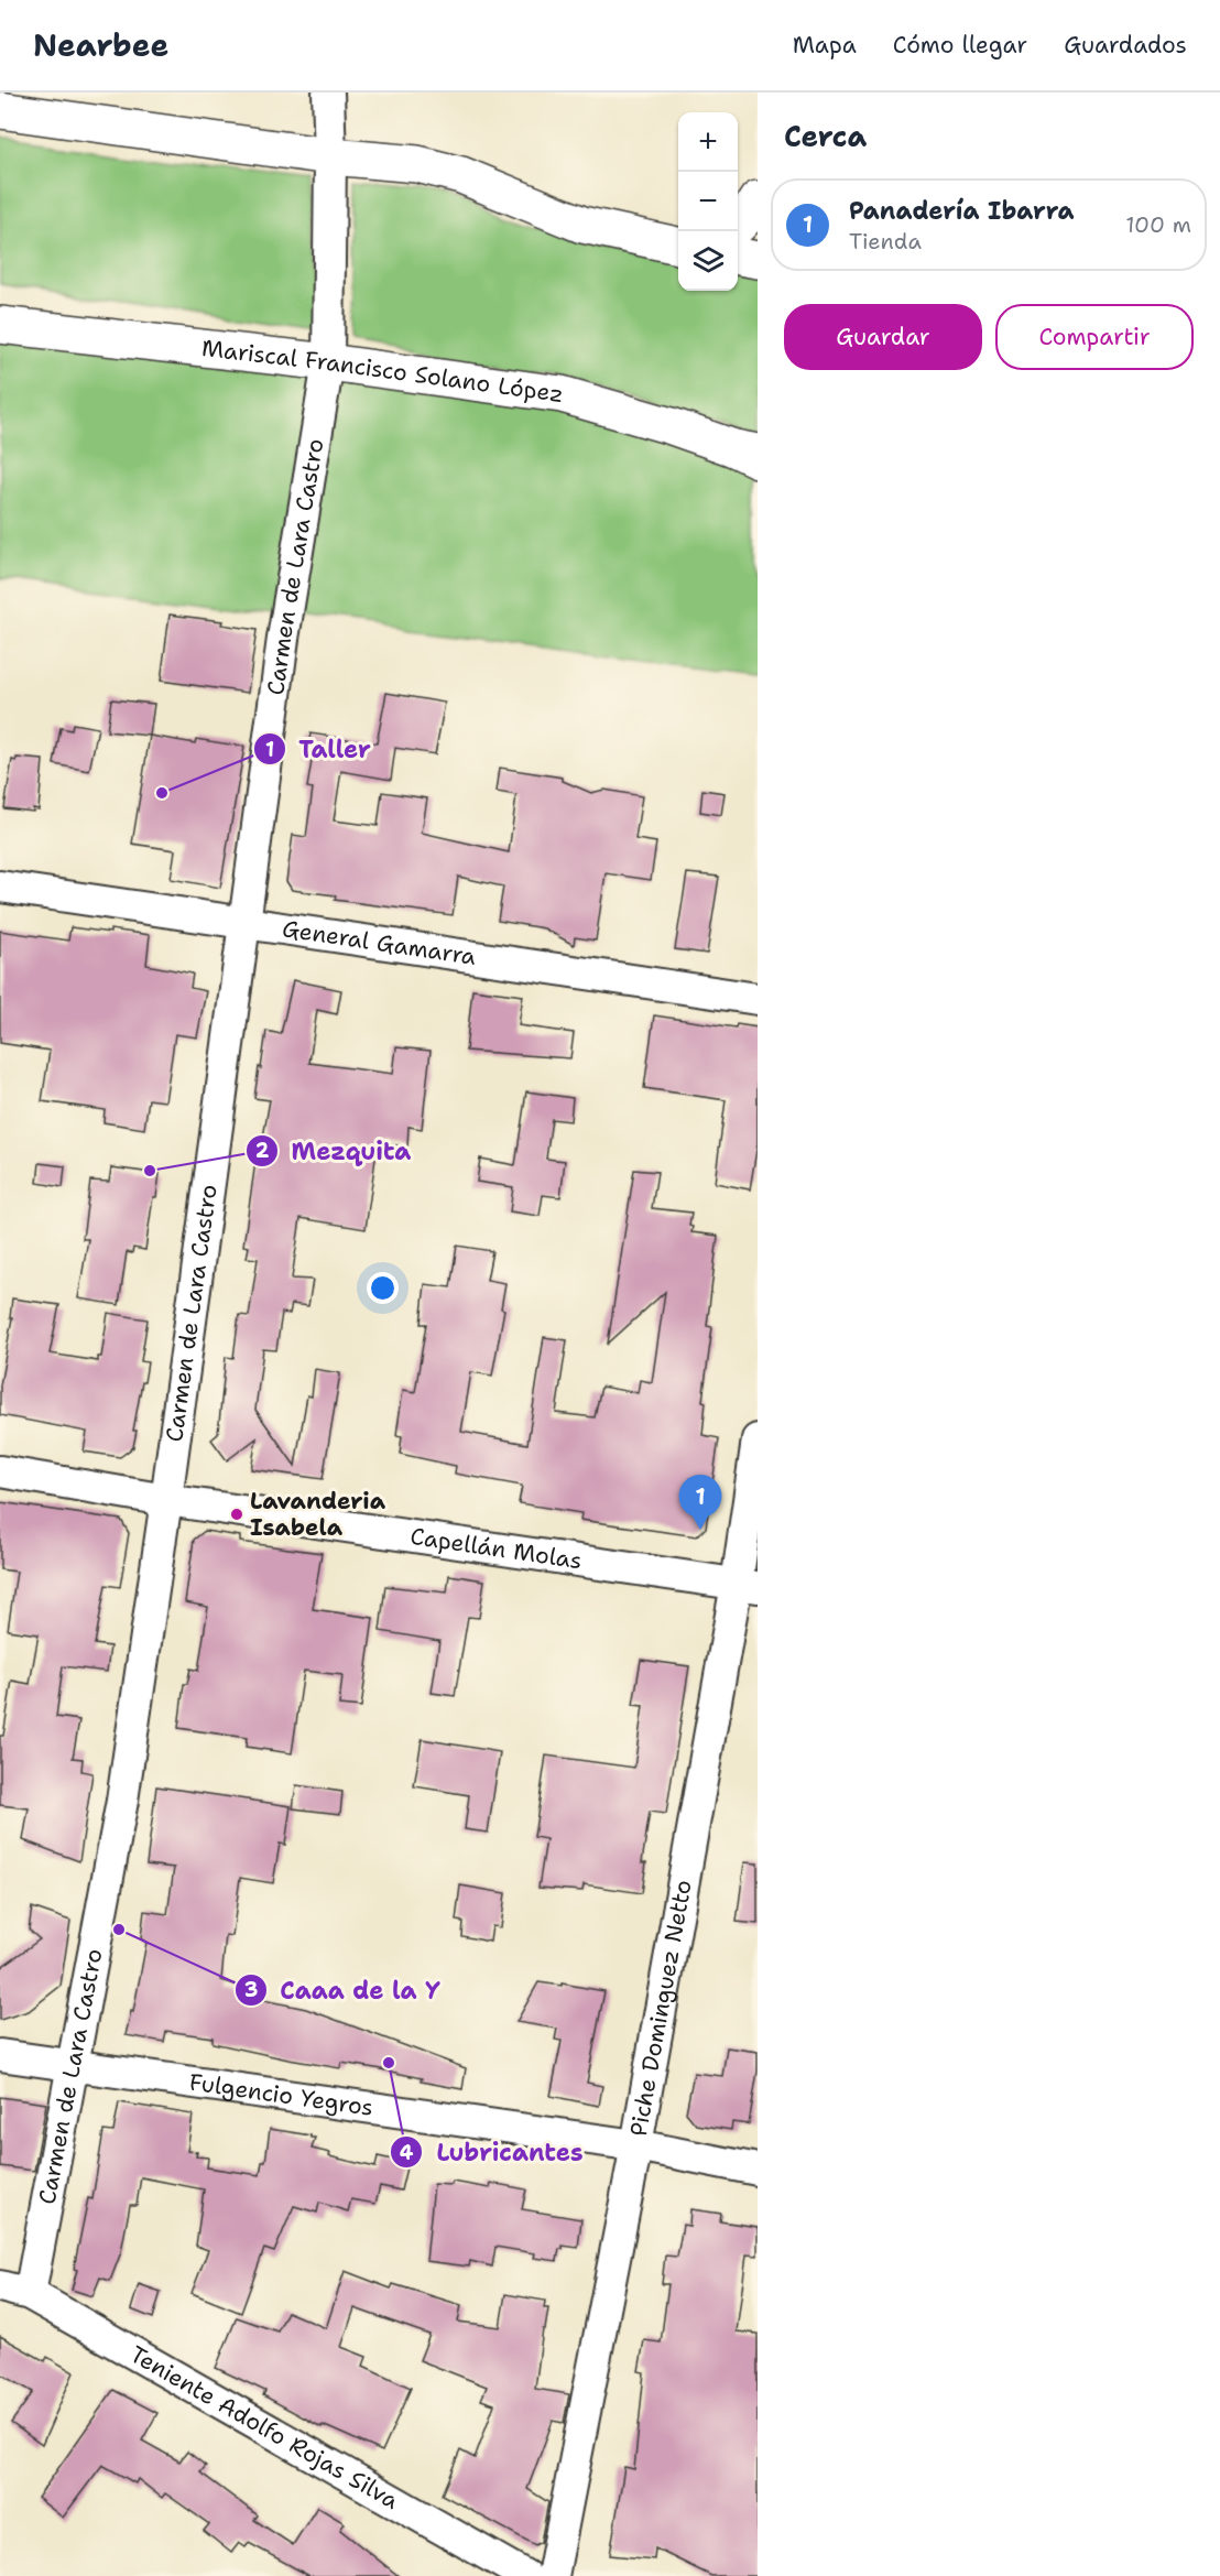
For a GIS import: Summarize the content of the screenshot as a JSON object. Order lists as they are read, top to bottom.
{
  "streets": {
    "main road": ["Mariscal Francisco Solano López"],
    "street": [
      "Carmen de Lara Castro",
      "General Gamarra",
      "Capellán Molas",
      "Piche Dominguez Netto",
      "Fulgencio Yegros",
      "Teniente Adolfo Rojas Silva"
    ]
  },
  "crossings": [
    ["Mariscal Francisco Solano López", "Carmen de Lara Castro"],
    ["Carmen de Lara Castro", "General Gamarra"],
    ["Carmen de Lara Castro", "Capellán Molas"],
    ["Carmen de Lara Castro", "Fulgencio Yegros"],
    ["Carmen de Lara Castro", "Teniente Adolfo Rojas Silva"],
    ["Capellán Molas", "Piche Dominguez Netto"],
    ["Piche Dominguez Netto", "Fulgencio Yegros"]
  ],
  "places": [
    "Taller",
    "Mezquita",
    "Lavanderia Isabela",
    "Caaa de la Y",
    "Lubricantes"
  ],
  "page": {
    "header": "Nearbee",
    "nav": ["Mapa", "Cómo llegar", "Guardados"],
    "heading": "Cerca",
    "map_buttons": ["+", "−"],
    "list": [
      {
        "mark": "1",
        "name": "Panadería Ibarra",
        "note": "Tienda",
        "value": "100 m"
      }
    ],
    "buttons": ["Guardar", "Compartir"],
    "pins": "1"
  }
}
